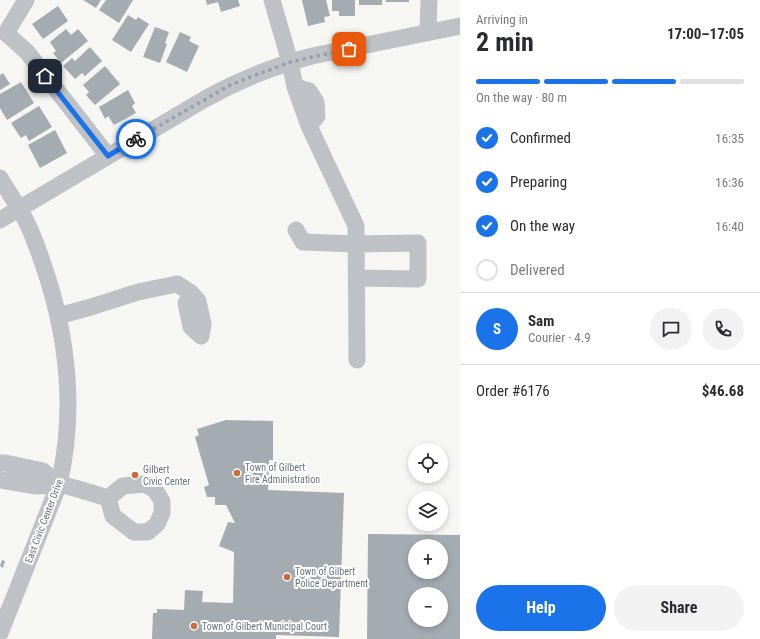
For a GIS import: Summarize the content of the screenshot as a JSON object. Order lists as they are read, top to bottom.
{
  "streets": {
    "street": ["East Civic Center Drive"]
  },
  "places": [
    "Town of Gilbert Fire Administration",
    "Gilbert Civic Center",
    "Town of Gilbert Police Department",
    "Town of Gilbert Municipal Court"
  ],
  "page": {
    "heading": ["2 min", "Arriving in", "17:00–17:05"],
    "panel": [
      "Sam",
      "Courier · 4.9",
      "Order #6176",
      "$46.68"
    ],
    "bar": "On the way · 80 m",
    "list": [
      ["Confirmed", "16:35"],
      ["Preparing", "16:36"],
      ["On the way", "16:40"],
      "Delivered"
    ],
    "round": "S",
    "map_buttons": ["+", "−"],
    "buttons": ["Help", "Share"]
  }
}
